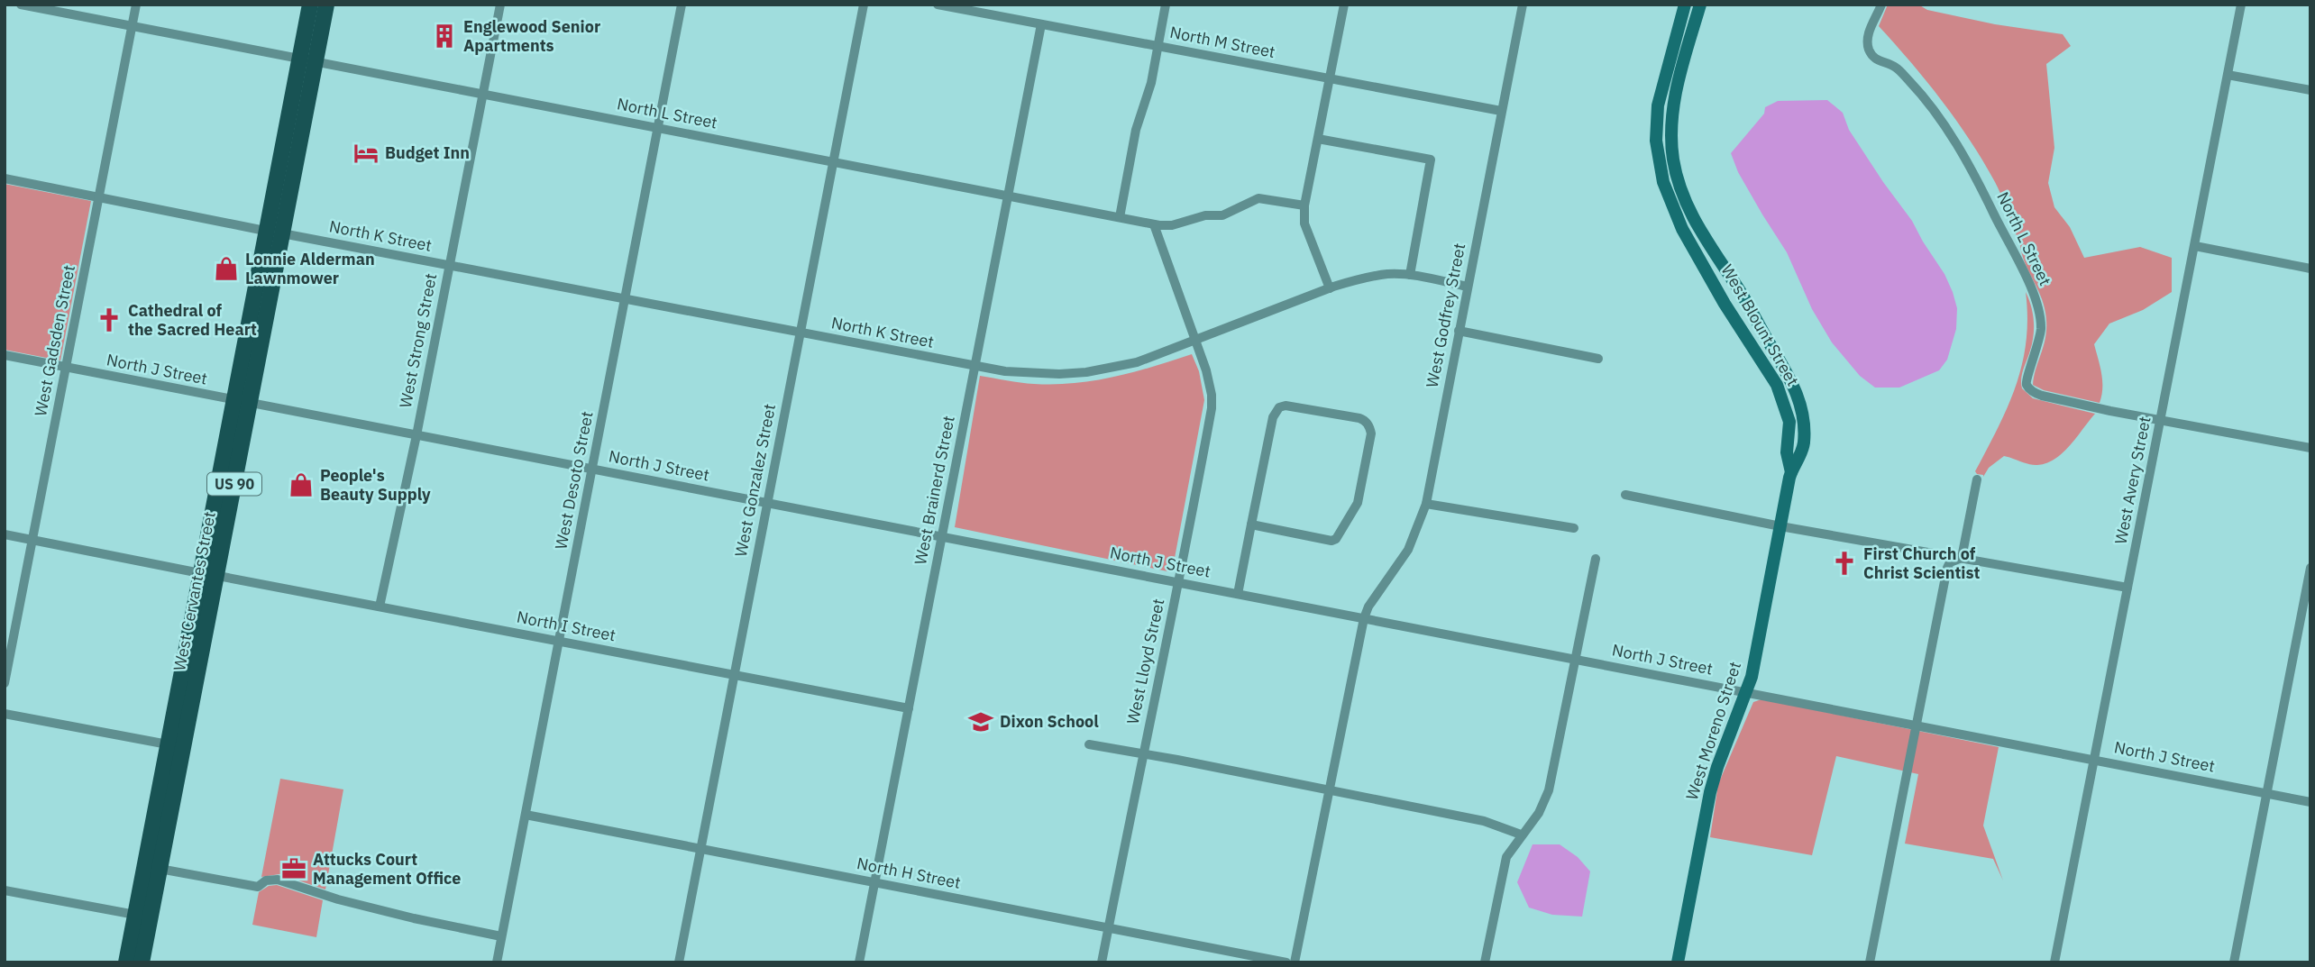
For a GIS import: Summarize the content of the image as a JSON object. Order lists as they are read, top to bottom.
{
  "streets": {
    "main road": ["US 90", "West Cervantes Street"],
    "street": [
      "North M Street",
      "North L Street",
      "North K Street",
      "West Godfrey Street",
      "West Blount Street",
      "West Gadsden Street",
      "West Strong Street",
      "North J Street",
      "West Desoto Street",
      "West Gonzalez Street",
      "West Avery Street",
      "West Brainerd Street",
      "North I Street",
      "West Lloyd Street",
      "West Moreno Street",
      "North H Street"
    ]
  },
  "crossings": [
    ["North M Street", "West Godfrey Street"],
    ["North M Street", "West Brainerd Street"],
    ["North L Street", "West Gadsden Street"],
    ["North L Street", "West Strong Street"],
    ["North L Street", "West Desoto Street"],
    ["North L Street", "West Gonzalez Street"],
    ["North L Street", "West Avery Street"],
    ["North L Street", "West Brainerd Street"],
    ["North L Street", "West Cervantes Street"],
    ["North L Street", "West Lloyd Street"],
    ["North K Street", "West Godfrey Street"],
    ["North K Street", "West Strong Street"],
    ["North K Street", "West Desoto Street"],
    ["North K Street", "West Gonzalez Street"],
    ["North K Street", "West Brainerd Street"],
    ["North K Street", "West Cervantes Street"],
    ["North K Street", "West Lloyd Street"],
    ["West Godfrey Street", "North J Street"],
    ["West Blount Street", "West Moreno Street"],
    ["West Gadsden Street", "North J Street"],
    ["West Strong Street", "North J Street"],
    ["West Strong Street", "North I Street"],
    ["North J Street", "West Desoto Street"],
    ["North J Street", "West Gonzalez Street"],
    ["North J Street", "West Avery Street"],
    ["North J Street", "West Brainerd Street"],
    ["North J Street", "West Cervantes Street"],
    ["North J Street", "West Lloyd Street"],
    ["North J Street", "West Moreno Street"],
    ["West Desoto Street", "North I Street"],
    ["West Desoto Street", "North H Street"],
    ["West Gonzalez Street", "North I Street"],
    ["West Gonzalez Street", "North H Street"],
    ["West Brainerd Street", "North I Street"],
    ["West Brainerd Street", "North H Street"],
    ["West Cervantes Street", "North I Street"],
    ["West Lloyd Street", "North H Street"]
  ],
  "places": {
    "building": ["Englewood Senior Apartments"],
    "hotel": ["Budget Inn"],
    "shop": ["Lonnie Alderman Lawnmower", "People's Beauty Supply"],
    "church": ["Cathedral of the Sacred Heart", "First Church of Christ Scientist"],
    "school or university": ["Dixon School"],
    "office": ["Attucks Court Management Office"]
  }
}
